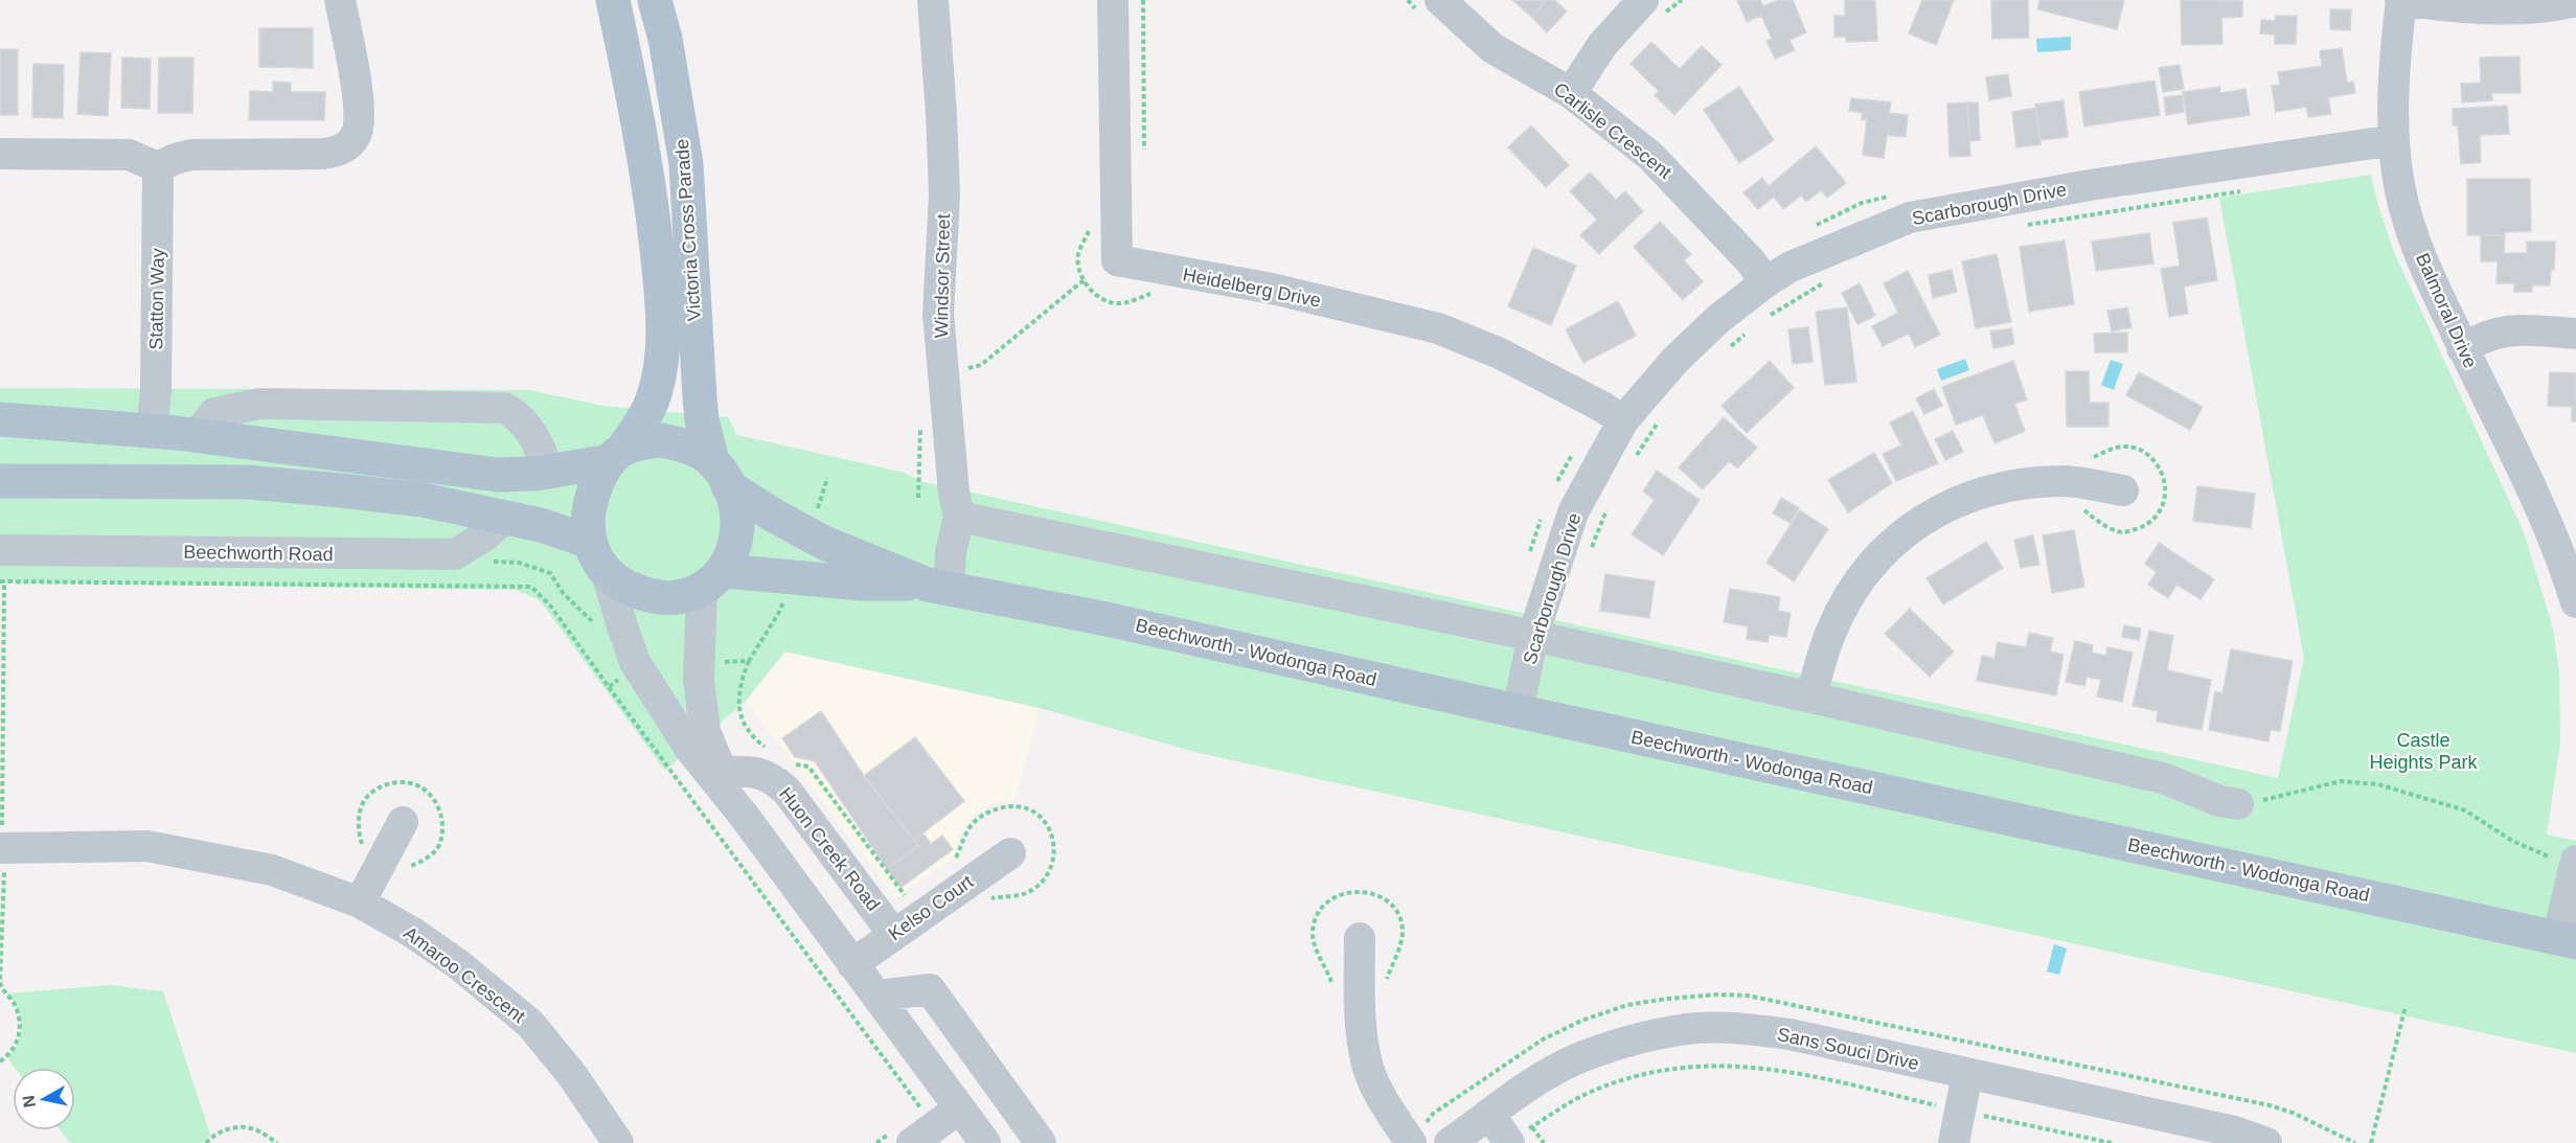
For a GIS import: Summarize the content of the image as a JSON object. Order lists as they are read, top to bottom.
{
  "streets": {
    "main road": ["Victoria Cross Parade", "Beechworth - Wodonga Road"],
    "street": [
      "Carlisle Crescent",
      "Scarborough Drive",
      "Windsor Street",
      "Heidelberg Drive",
      "Statton Way",
      "Balmoral Drive",
      "Beechworth Road",
      "Huon Creek Road",
      "Kelso Court",
      "Amaroo Crescent",
      "Sans Souci Drive"
    ]
  },
  "crossings": [
    ["Carlisle Crescent", "Scarborough Drive"],
    ["Scarborough Drive", "Heidelberg Drive"],
    ["Scarborough Drive", "Balmoral Drive"],
    ["Scarborough Drive", "Beechworth - Wodonga Road"],
    ["Victoria Cross Parade", "Beechworth - Wodonga Road"],
    ["Windsor Street", "Beechworth - Wodonga Road"],
    ["Huon Creek Road", "Kelso Court"]
  ],
  "parks": ["Castle Heights Park"],
  "north": "left"
}
